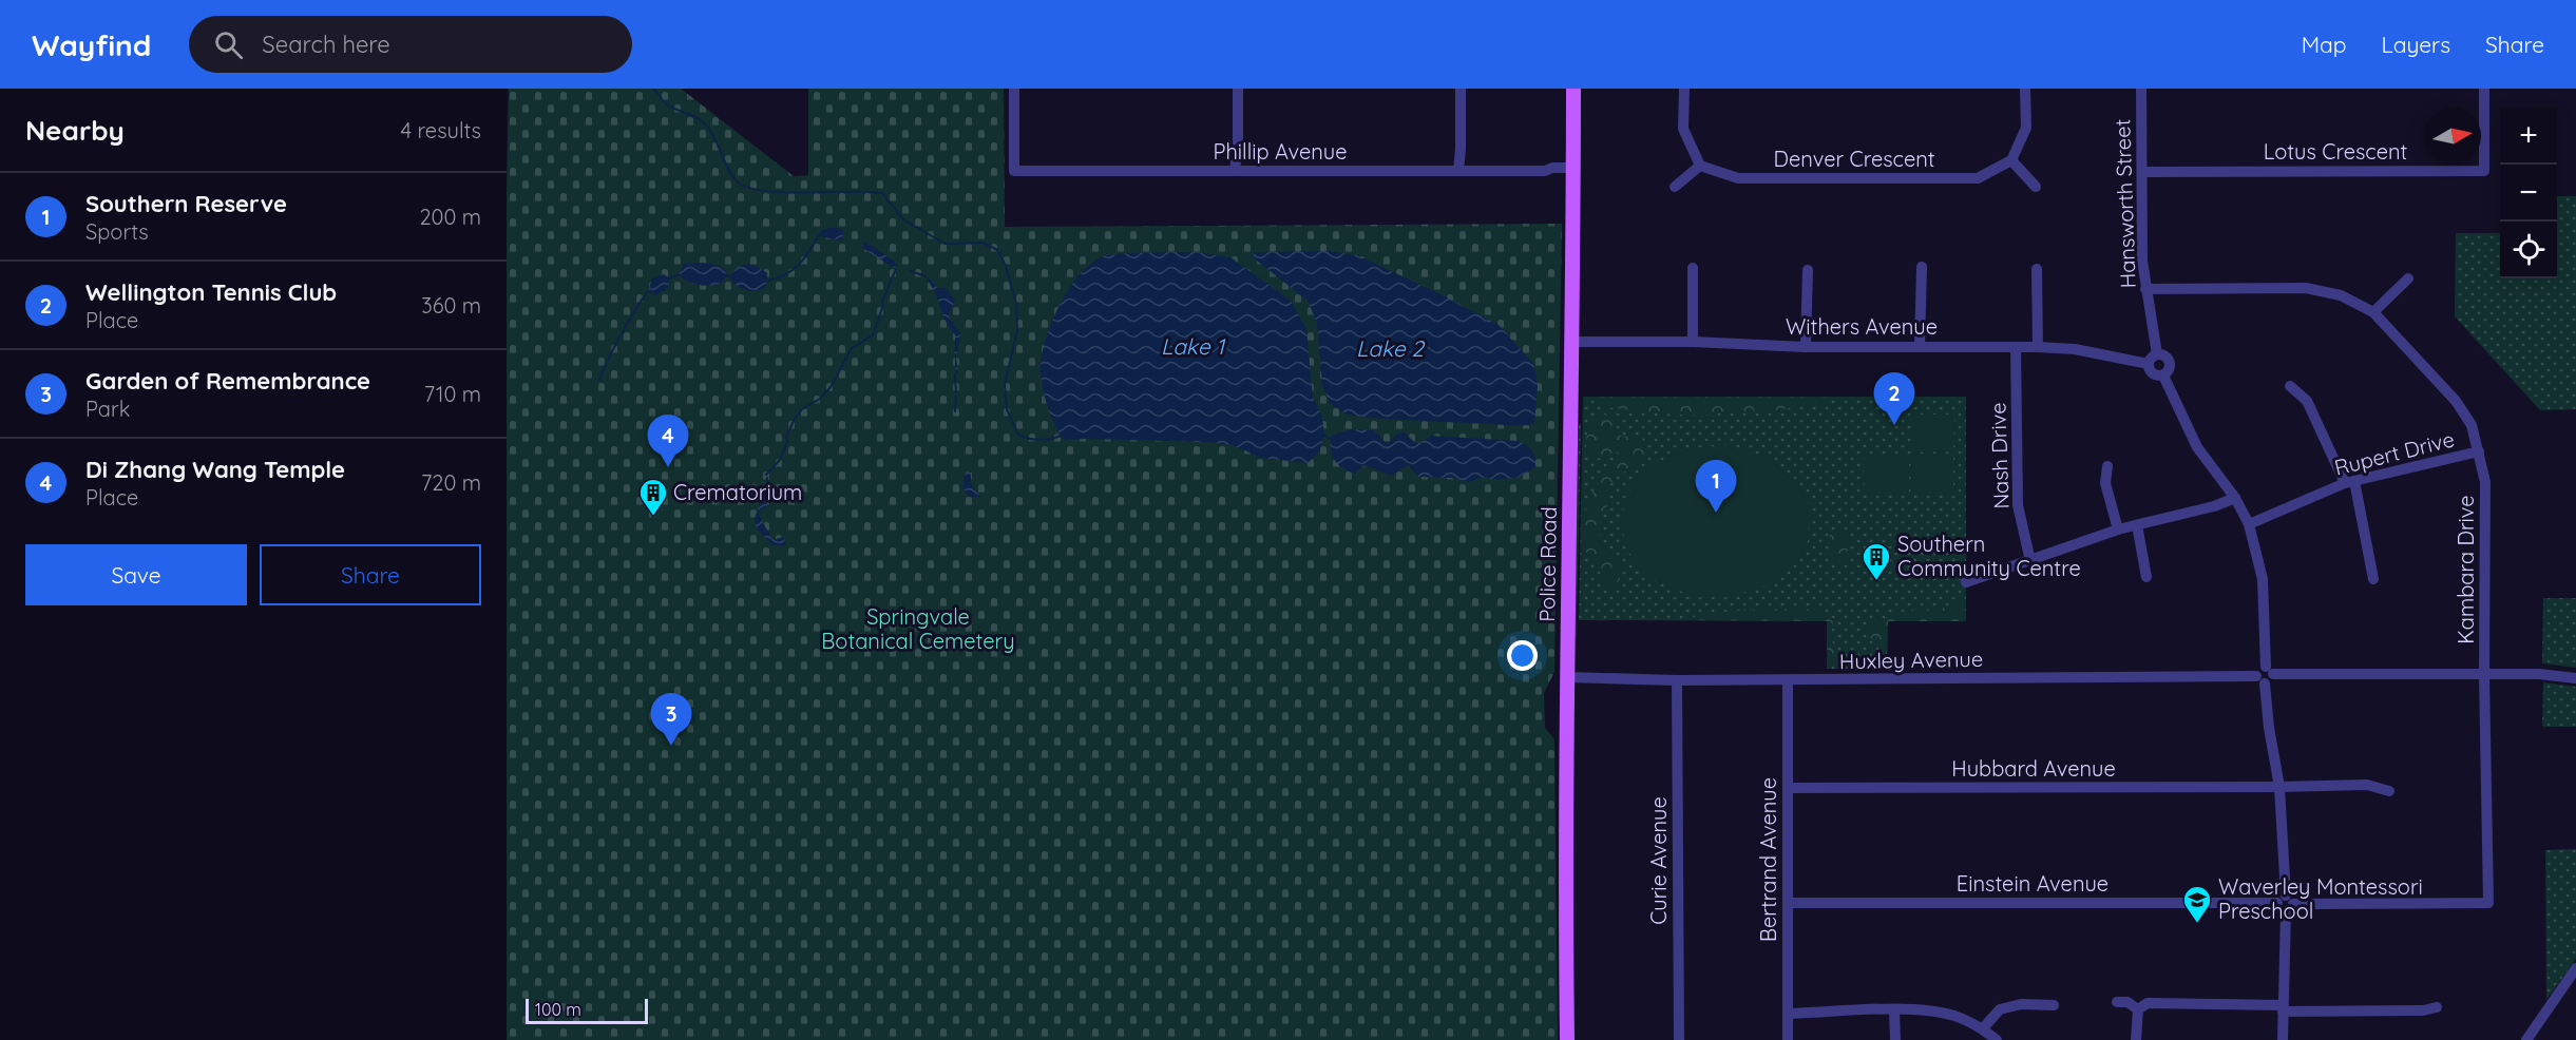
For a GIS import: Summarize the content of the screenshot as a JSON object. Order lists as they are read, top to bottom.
{
  "streets": {
    "main road": ["Police Road"],
    "street": [
      "Phillip Avenue",
      "Lotus Crescent",
      "Denver Crescent",
      "Hansworth Street",
      "Withers Avenue",
      "Rupert Drive",
      "Nash Drive",
      "Kambara Drive",
      "Huxley Avenue",
      "Hubbard Avenue",
      "Bertrand Avenue",
      "Curie Avenue",
      "Einstein Avenue"
    ]
  },
  "crossings": [
    ["Phillip Avenue", "Police Road"],
    ["Lotus Crescent", "Hansworth Street"],
    ["Hansworth Street", "Withers Avenue"],
    ["Hansworth Street", "Kambara Drive"],
    ["Withers Avenue", "Nash Drive"],
    ["Withers Avenue", "Police Road"],
    ["Rupert Drive", "Kambara Drive"],
    ["Police Road", "Huxley Avenue"],
    ["Kambara Drive", "Einstein Avenue"],
    ["Huxley Avenue", "Bertrand Avenue"],
    ["Huxley Avenue", "Curie Avenue"],
    ["Hubbard Avenue", "Bertrand Avenue"],
    ["Bertrand Avenue", "Einstein Avenue"]
  ],
  "water": ["Lake 1", "Lake 2"],
  "parks": ["Springvale Botanical Cemetery"],
  "places": {
    "building": ["Crematorium", "Southern Community Centre"],
    "school or university": ["Waverley Montessori Preschool"]
  },
  "scale_bar": "100 m",
  "north": "right",
  "page": {
    "header": "Wayfind",
    "search": "Search here",
    "nav": ["Map", "Layers", "Share"],
    "heading": ["Nearby", "4 results"],
    "map_buttons": ["+", "−"],
    "list": [
      {
        "mark": "1",
        "name": "Southern Reserve",
        "note": "Sports",
        "value": "200 m"
      },
      {
        "mark": "2",
        "name": "Wellington Tennis Club",
        "note": "Place",
        "value": "360 m"
      },
      {
        "mark": "3",
        "name": "Garden of Remembrance",
        "note": "Park",
        "value": "710 m"
      },
      {
        "mark": "4",
        "name": "Di Zhang Wang Temple",
        "note": "Place",
        "value": "720 m"
      }
    ],
    "pins": [
      "2",
      "4",
      "1",
      "3"
    ],
    "buttons": ["Save", "Share"],
    "scale": "100 m"
  }
}
